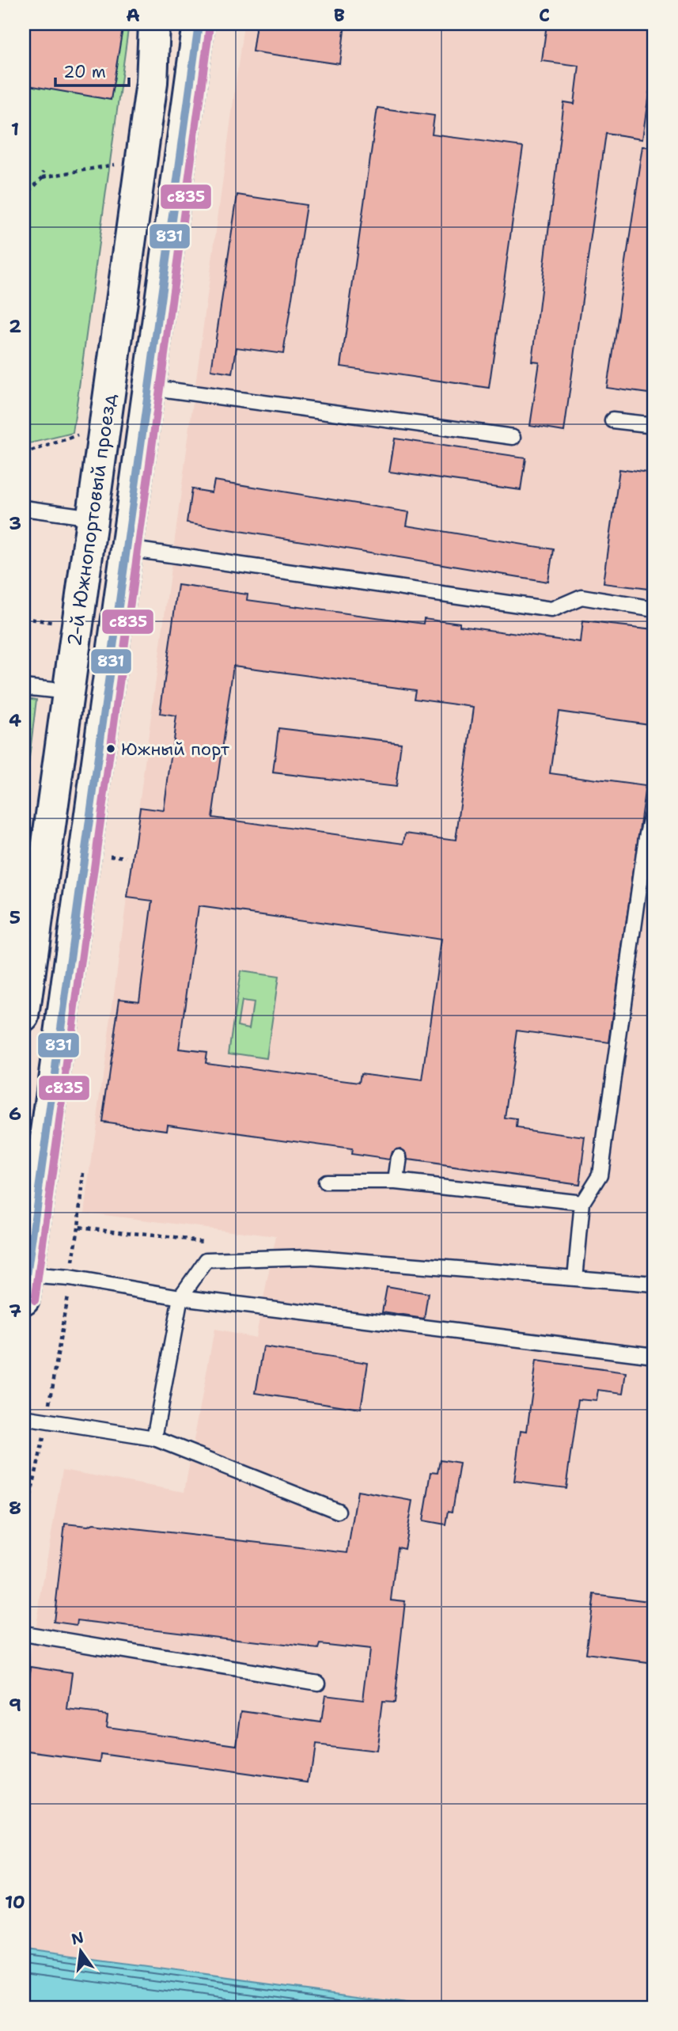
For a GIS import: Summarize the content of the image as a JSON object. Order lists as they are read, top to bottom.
{
  "streets": {
    "main road": ["2-й Южнопортовый проезд"]
  },
  "places": ["Южный порт"],
  "lines": ["transit line 831", "transit line с835"],
  "scale_bar": "20 m",
  "north": "top",
  "grid": {
    "columns": ["A", "B", "C"],
    "rows": [
      "1",
      "2",
      "3",
      "4",
      "5",
      "6",
      "7",
      "8",
      "9",
      "10"
    ]
  }
}
